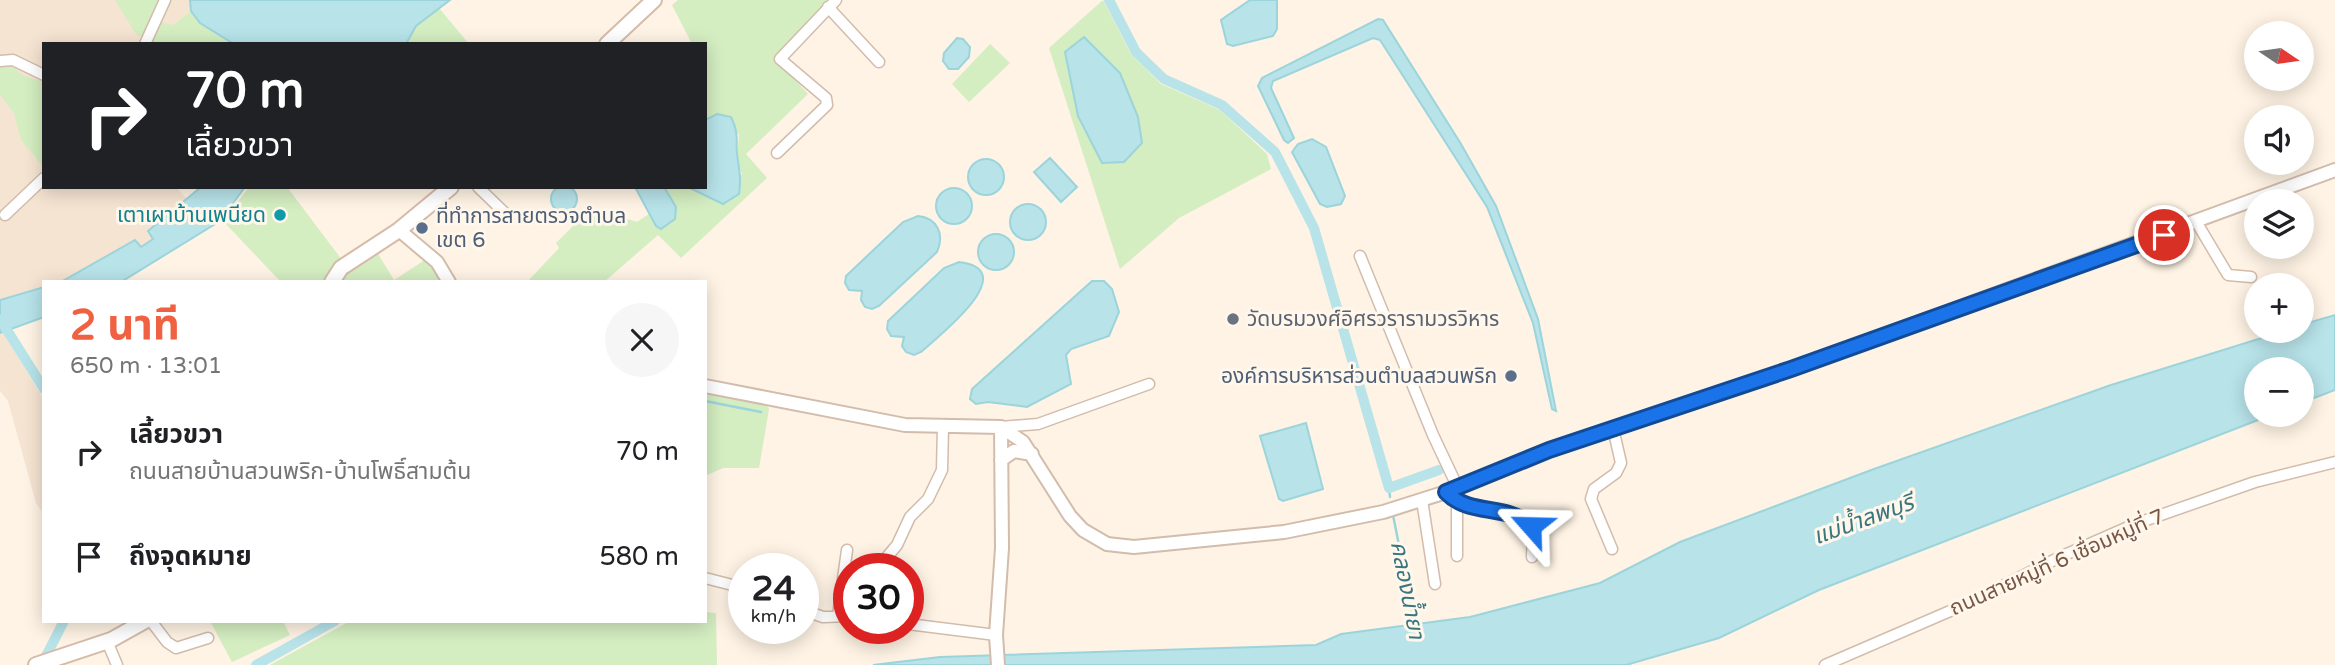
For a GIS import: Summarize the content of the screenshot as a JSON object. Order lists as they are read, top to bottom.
{
  "streets": {
    "street": ["ถนนสายหมู่ที่ 6 เชื่อมหมู่ที่ 7"]
  },
  "water": ["แม่น้ำลพบุรี", "คลองน้ำยา"],
  "places": [
    "เตาเผาบ้านเพนียด",
    "ที่ทำการสายตรวจตำบล เขต 6",
    "วัดบรมวงศ์อิศรวรารามวรวิหาร",
    "องค์การบริหารส่วนตำบลสวนพริก"
  ],
  "north": "right",
  "page": {
    "map_buttons": ["+", "−"],
    "turn": ["70 m", "เลี้ยวขวา"],
    "heading": ["2 นาที", "650 m · 13:01"],
    "list": [
      {
        "name": "เลี้ยวขวา",
        "note": "ถนนสายบ้านสวนพริก-บ้านโพธิ์สามต้น",
        "value": "70 m"
      },
      {
        "name": "ถึงจุดหมาย",
        "value": "580 m"
      }
    ],
    "speed": "24 km/h",
    "limit": "30"
  }
}
